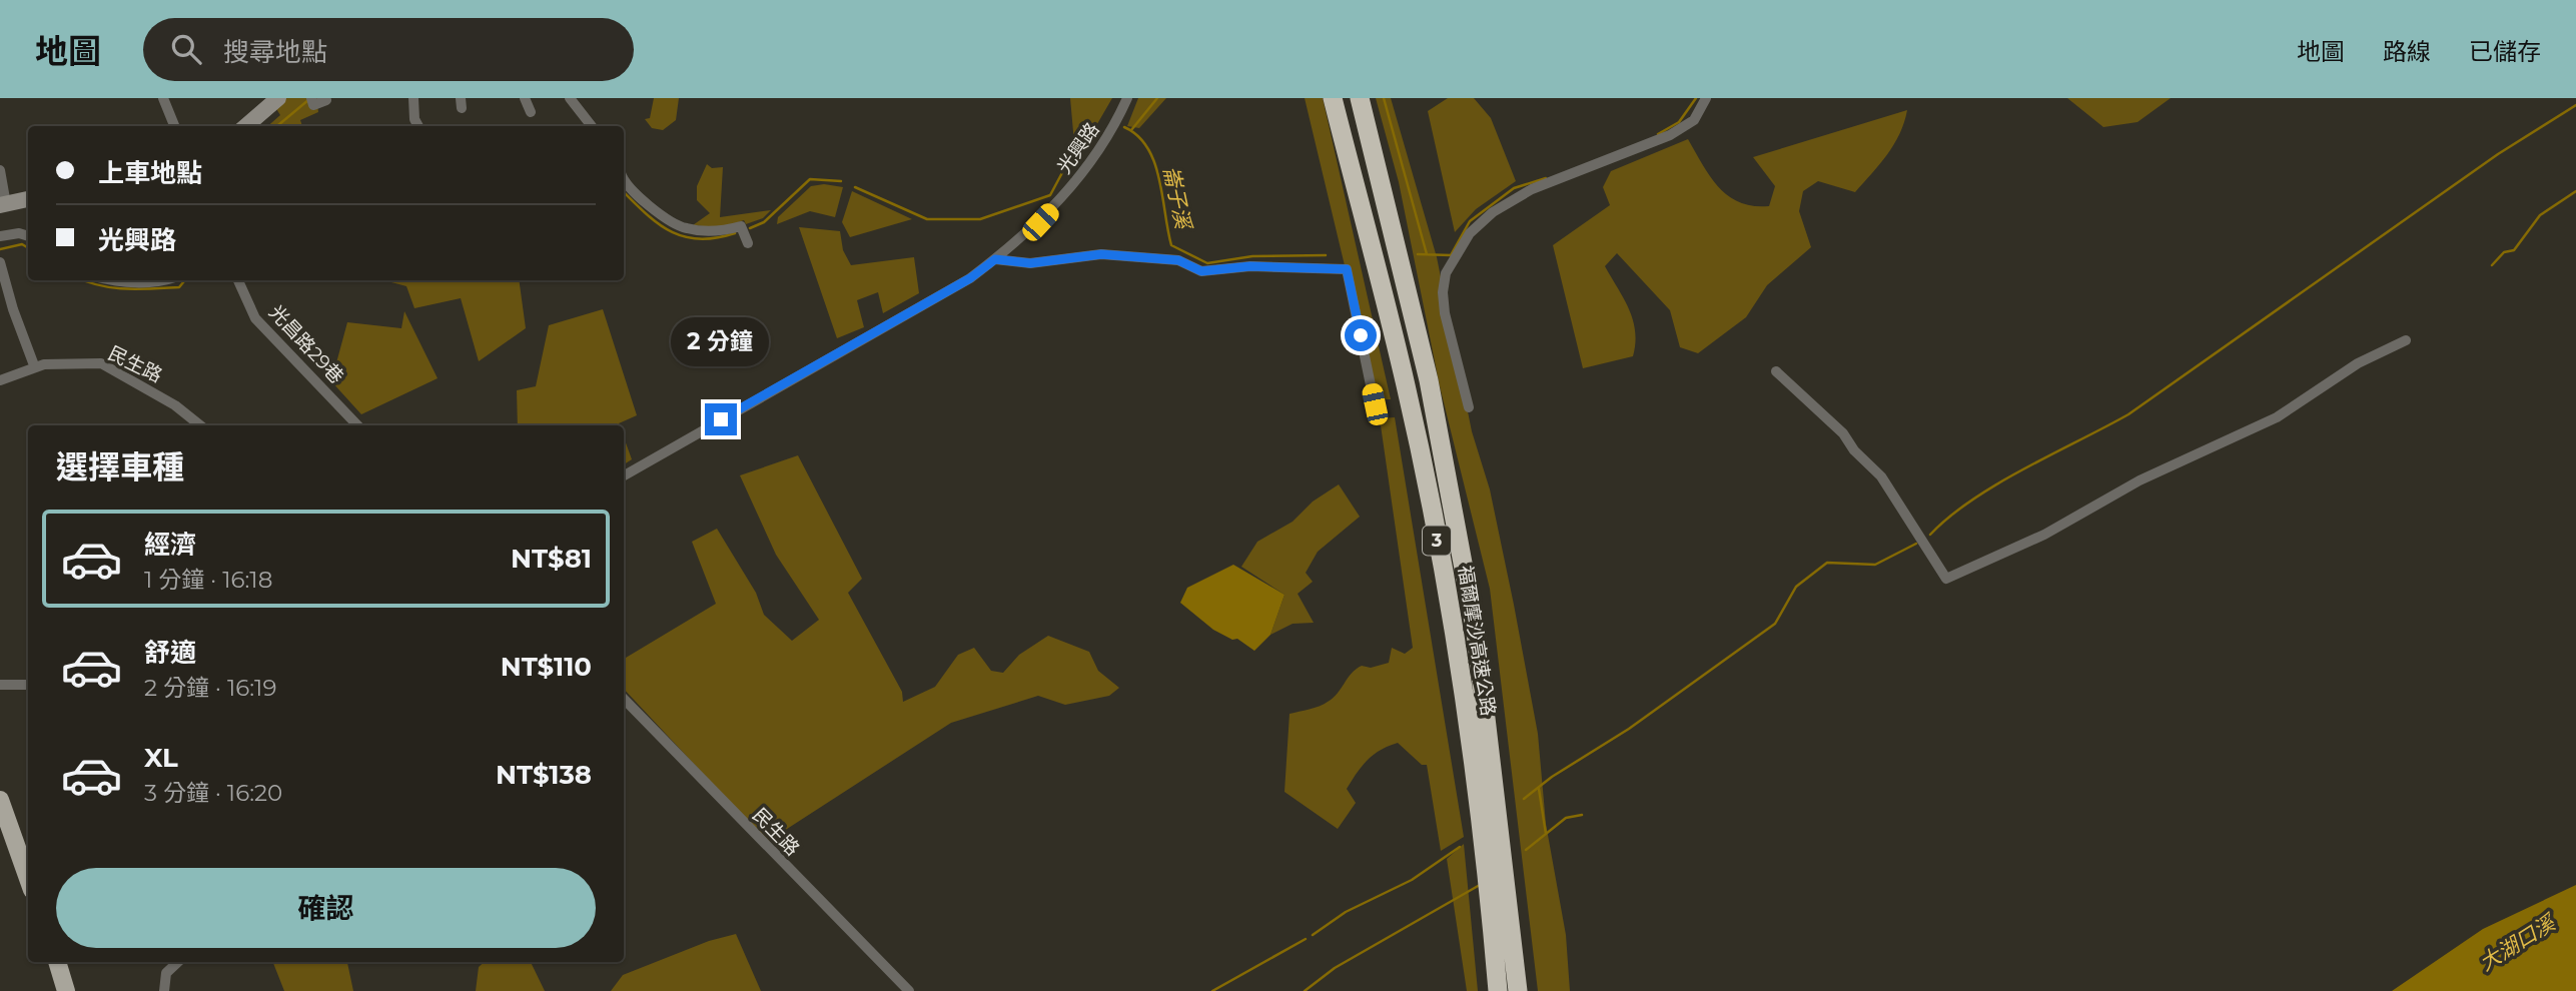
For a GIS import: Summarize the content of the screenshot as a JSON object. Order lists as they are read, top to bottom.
{
  "streets": {
    "highway": ["3", "福爾摩沙高速公路"],
    "street": ["光興路", "光昌路29巷", "民生路"]
  },
  "water": ["崙子溪", "大湖口溪"],
  "page": {
    "header": "地圖",
    "search": "搜尋地點",
    "nav": ["地圖", "路線", "已儲存"],
    "banner": ["上車地點", "光興路"],
    "bubble": "2 分鐘",
    "heading": "選擇車種",
    "list": [
      {
        "name": "經濟",
        "note": "1 分鐘 · 16:18",
        "value": "NT$81"
      },
      {
        "name": "舒適",
        "note": "2 分鐘 · 16:19",
        "value": "NT$110"
      },
      {
        "name": "XL",
        "note": "3 分鐘 · 16:20",
        "value": "NT$138"
      }
    ],
    "buttons": "確認"
  }
}
